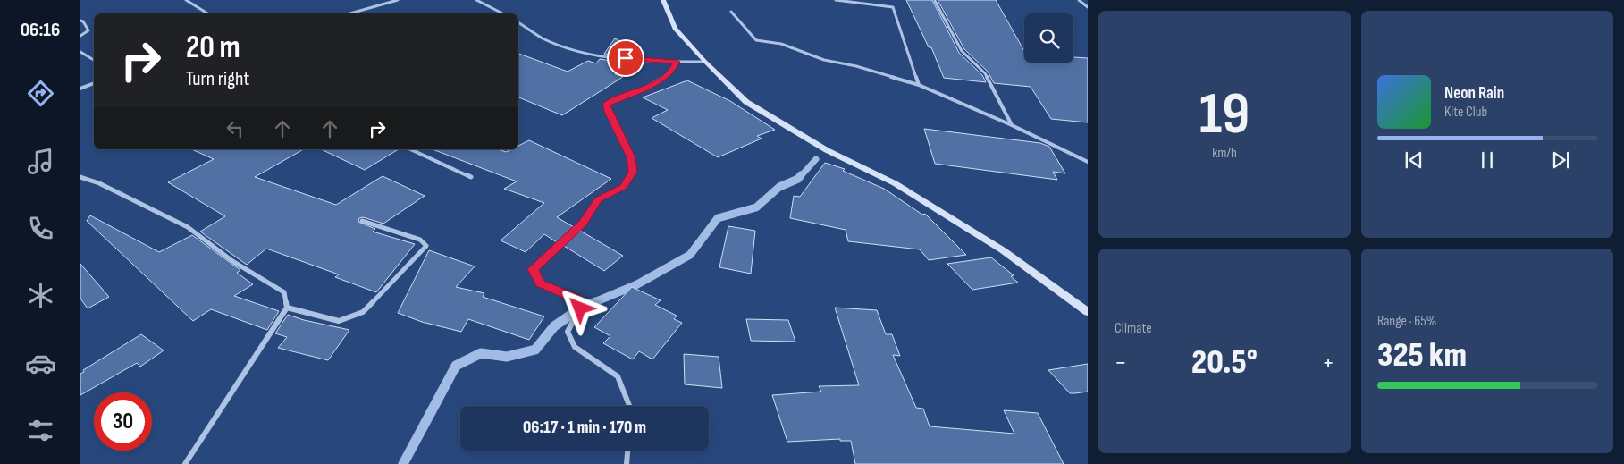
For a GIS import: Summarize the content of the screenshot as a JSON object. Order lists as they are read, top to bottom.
{
  "page": {
    "tabs": "06:16",
    "tile": [
      ["19", "km/h"],
      "Climate",
      ["Range · 65%", "325 km"]
    ],
    "turn": ["20 m", "Turn right"],
    "song": ["Neon Rain", "Kite Club"],
    "heat": ["−", "20.5°", "+"],
    "limit": "30",
    "trip": "06:17 · 1 min · 170 m"
  }
}
